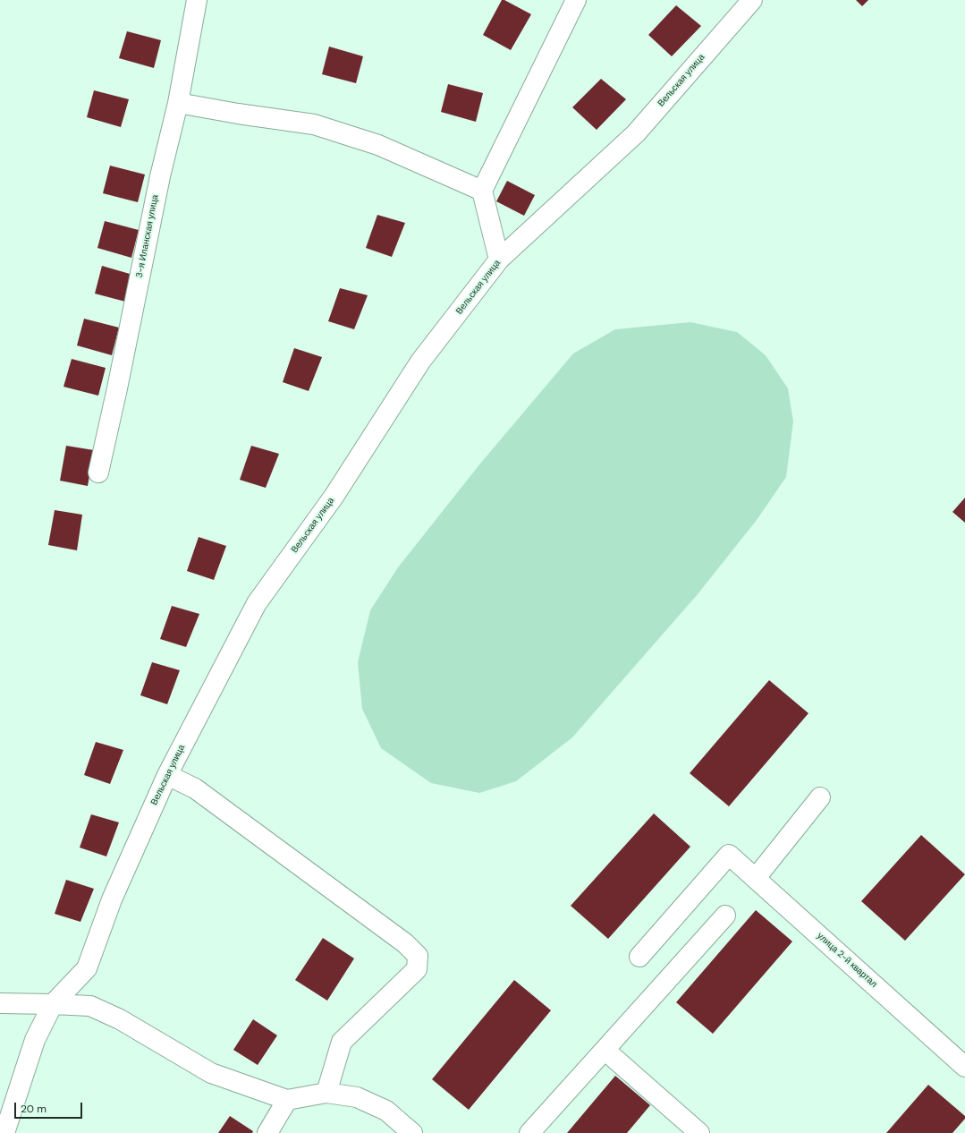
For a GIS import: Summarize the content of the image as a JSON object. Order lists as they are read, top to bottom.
{
  "streets": {
    "street": ["Вельская улица", "3-я Иланская улица", "улица 2-й квартал"]
  },
  "scale_bar": "20 m"
}
